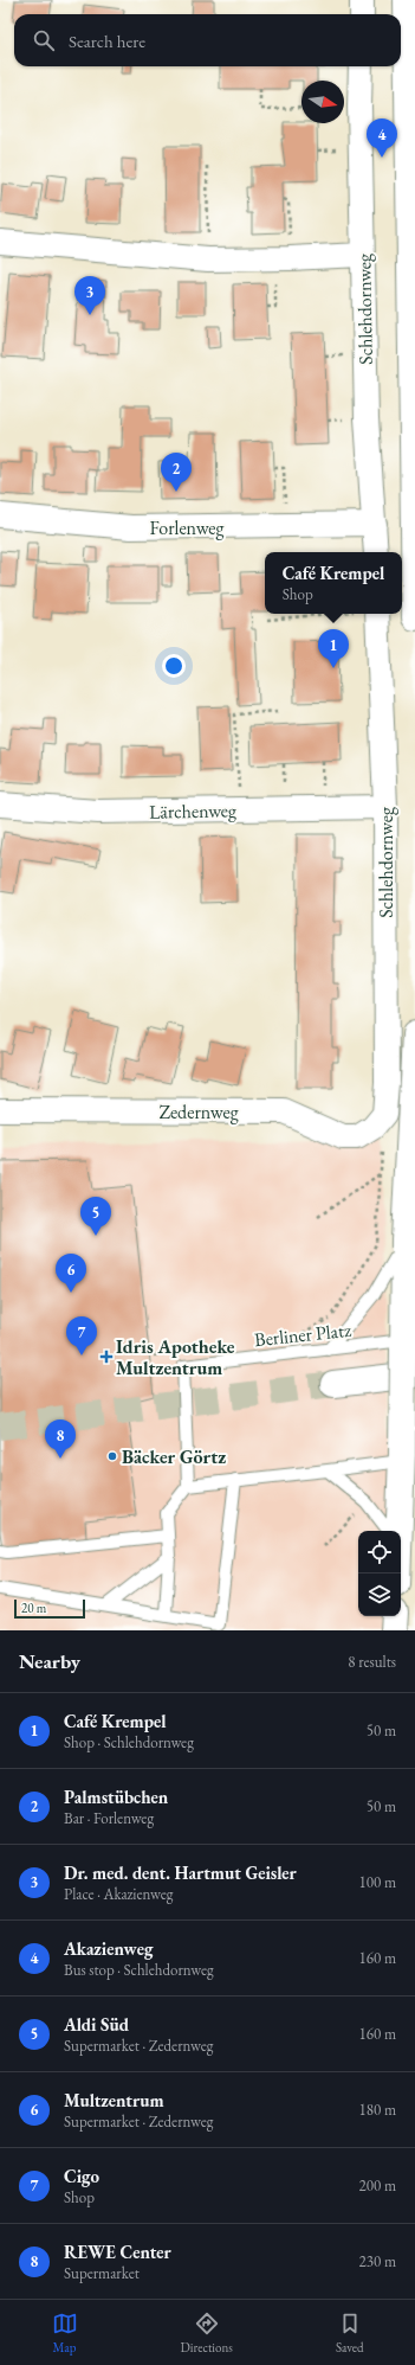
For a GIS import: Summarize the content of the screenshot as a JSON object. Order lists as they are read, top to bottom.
{
  "streets": {
    "street": [
      "Schlehdornweg",
      "Forlenweg",
      "Lärchenweg",
      "Zedernweg"
    ],
    "lane": ["Berliner Platz"]
  },
  "crossings": [
    ["Schlehdornweg", "Forlenweg"],
    ["Schlehdornweg", "Lärchenweg"],
    ["Schlehdornweg", "Zedernweg"]
  ],
  "places": {
    "health": ["Idris Apotheke Multzentrum"],
    "other": ["Bäcker Görtz"]
  },
  "scale_bar": "20 m",
  "north": "right",
  "page": {
    "search": "Search here",
    "pins": [
      "4",
      "3",
      "2",
      "1",
      "5",
      "6",
      "7",
      "8"
    ],
    "popup": ["Café Krempel", "Shop"],
    "scale": "20 m",
    "heading": ["Nearby", "8 results"],
    "list": [
      {
        "mark": "1",
        "name": "Café Krempel",
        "note": "Shop · Schlehdornweg",
        "value": "50 m"
      },
      {
        "mark": "2",
        "name": "Palmstübchen",
        "note": "Bar · Forlenweg",
        "value": "50 m"
      },
      {
        "mark": "3",
        "name": "Dr. med. dent. Hartmut Geisler",
        "note": "Place · Akazienweg",
        "value": "100 m"
      },
      {
        "mark": "4",
        "name": "Akazienweg",
        "note": "Bus stop · Schlehdornweg",
        "value": "160 m"
      },
      {
        "mark": "5",
        "name": "Aldi Süd",
        "note": "Supermarket · Zedernweg",
        "value": "160 m"
      },
      {
        "mark": "6",
        "name": "Multzentrum",
        "note": "Supermarket · Zedernweg",
        "value": "180 m"
      },
      {
        "mark": "7",
        "name": "Cigo",
        "note": "Shop",
        "value": "200 m"
      },
      {
        "mark": "8",
        "name": "REWE Center",
        "note": "Supermarket",
        "value": "230 m"
      }
    ],
    "nav": ["Map", "Directions", "Saved"]
  }
}
